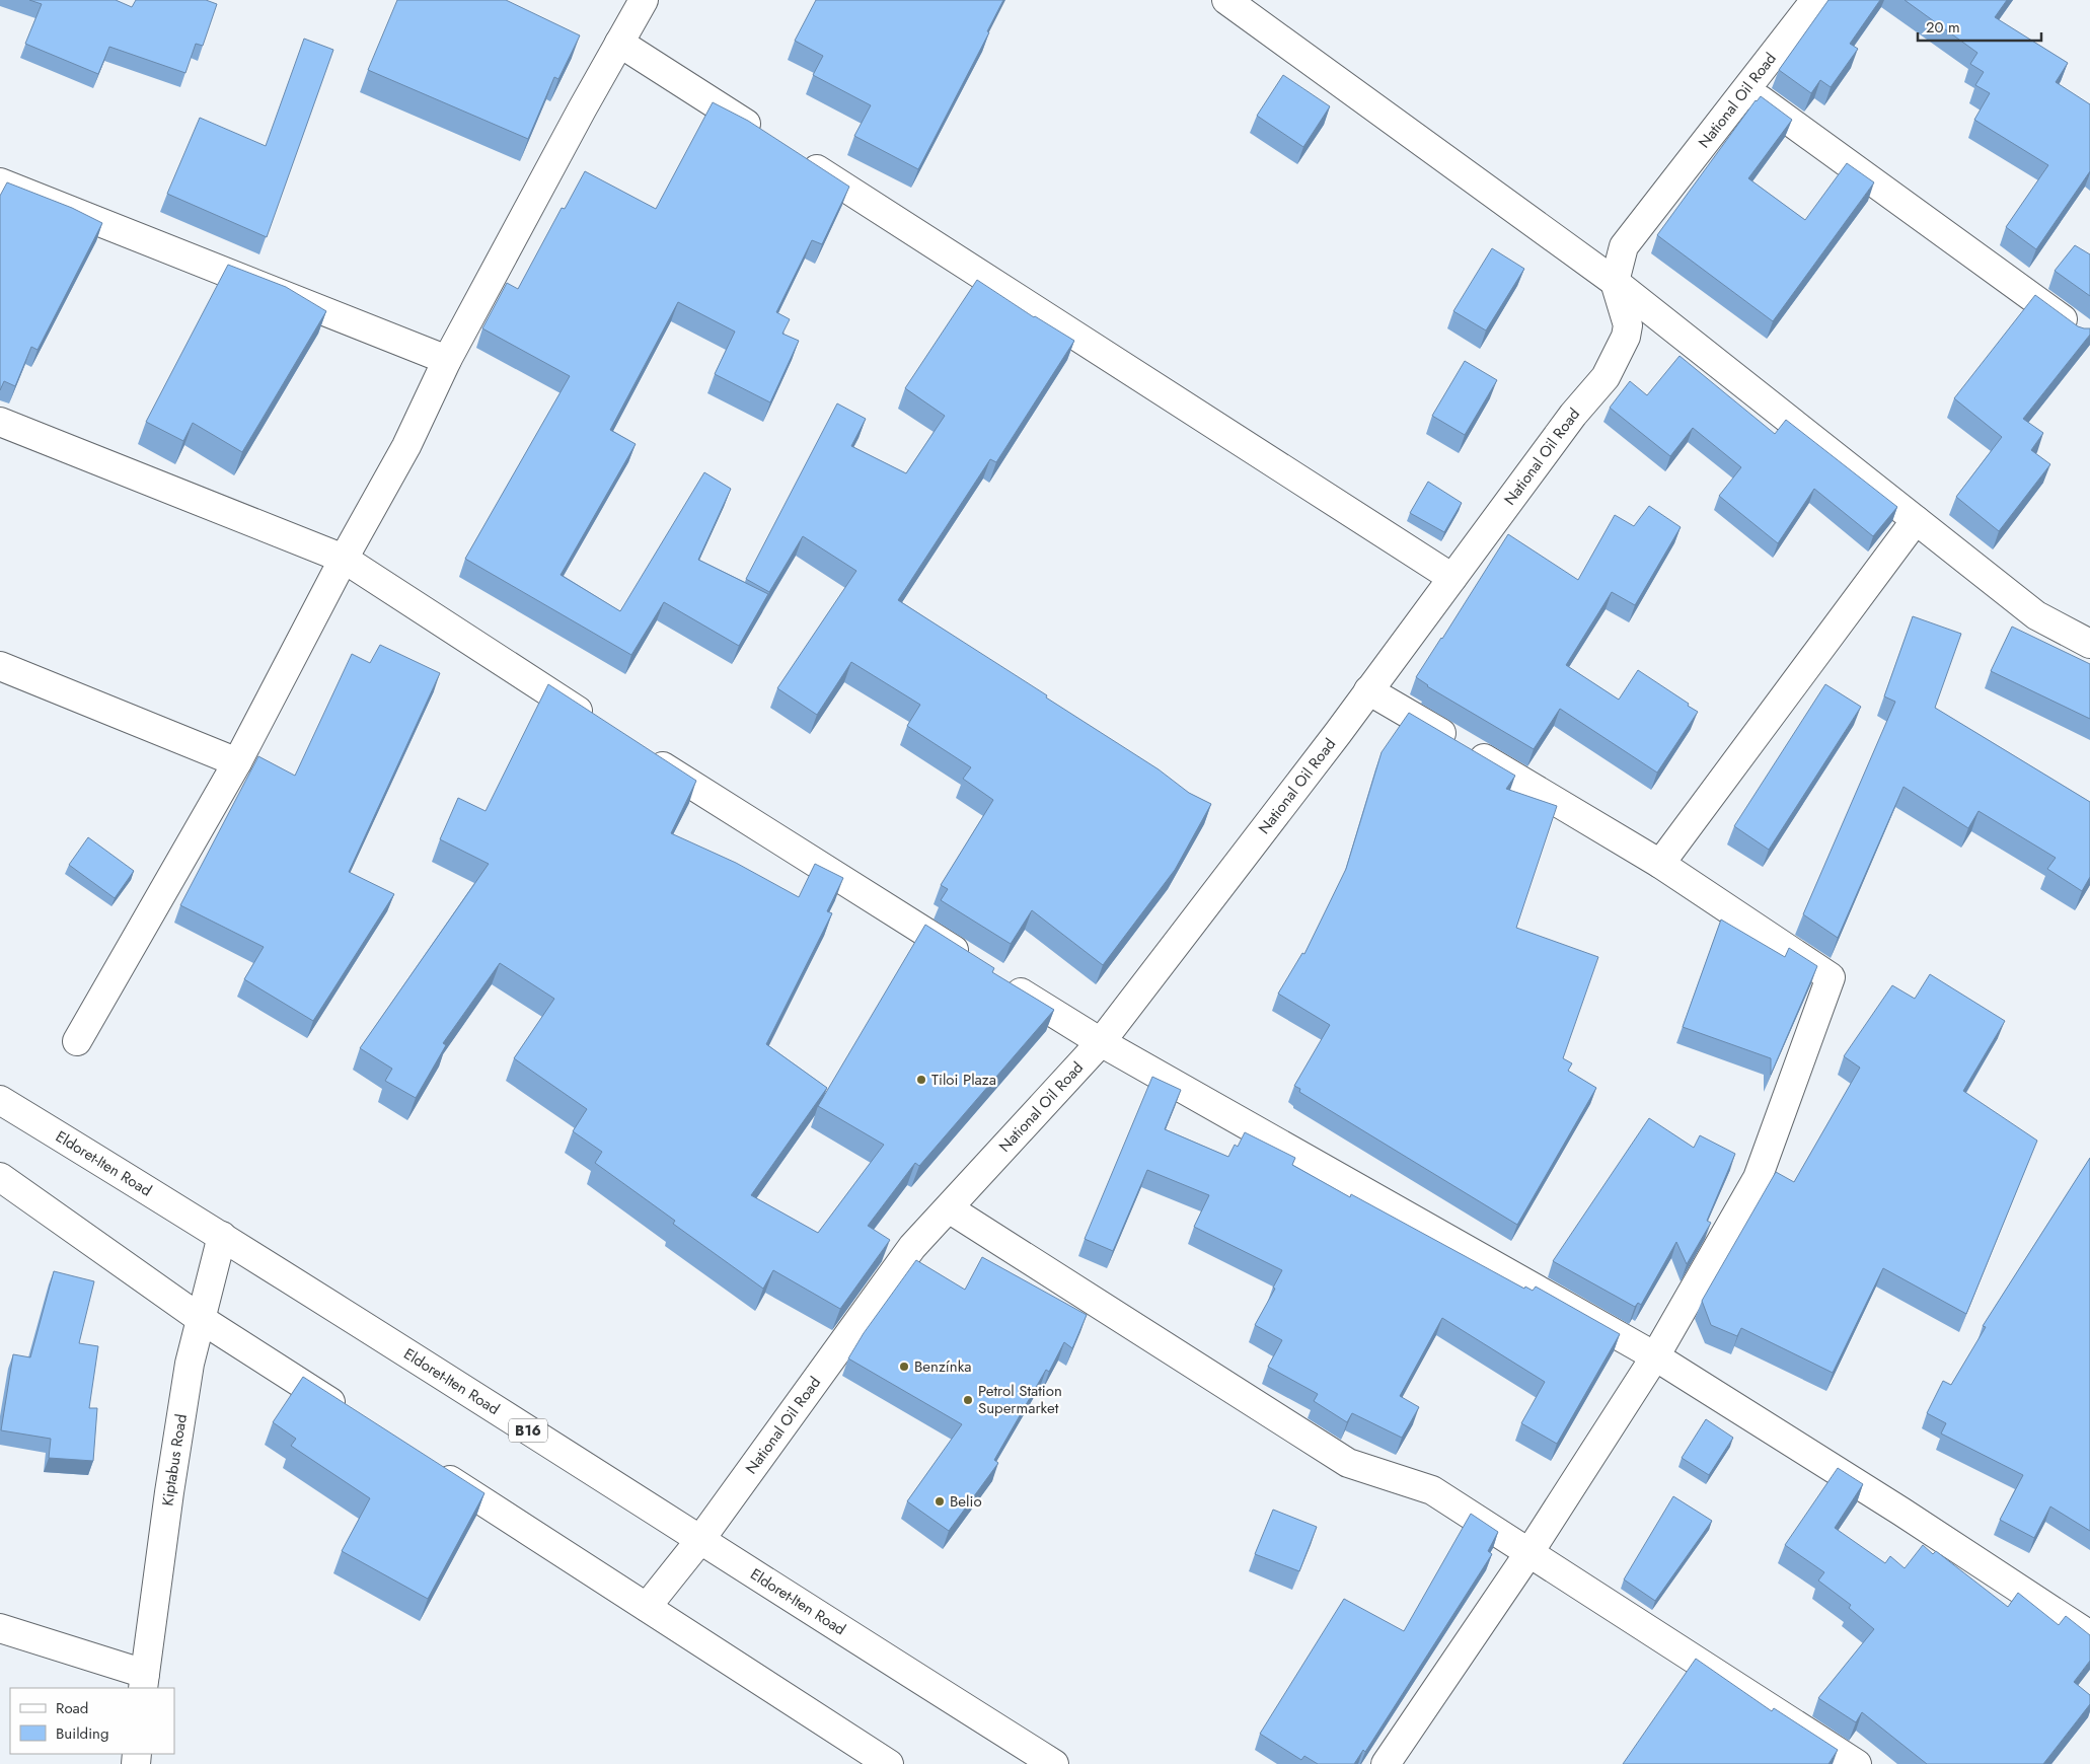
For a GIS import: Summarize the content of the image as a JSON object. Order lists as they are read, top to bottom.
{
  "streets": {
    "street": [
      "National Oil Road",
      "Eldoret-Iten Road",
      "B16",
      "Kiptabus Road"
    ]
  },
  "crossings": [
    ["National Oil Road", "Eldoret-Iten Road"],
    ["Eldoret-Iten Road", "Kiptabus Road"]
  ],
  "places": [
    "Tiloi Plaza",
    "Benzínka",
    "Petrol Station Supermarket",
    "Belio"
  ],
  "legend": ["Road", "Building"],
  "scale_bar": "20 m"
}
